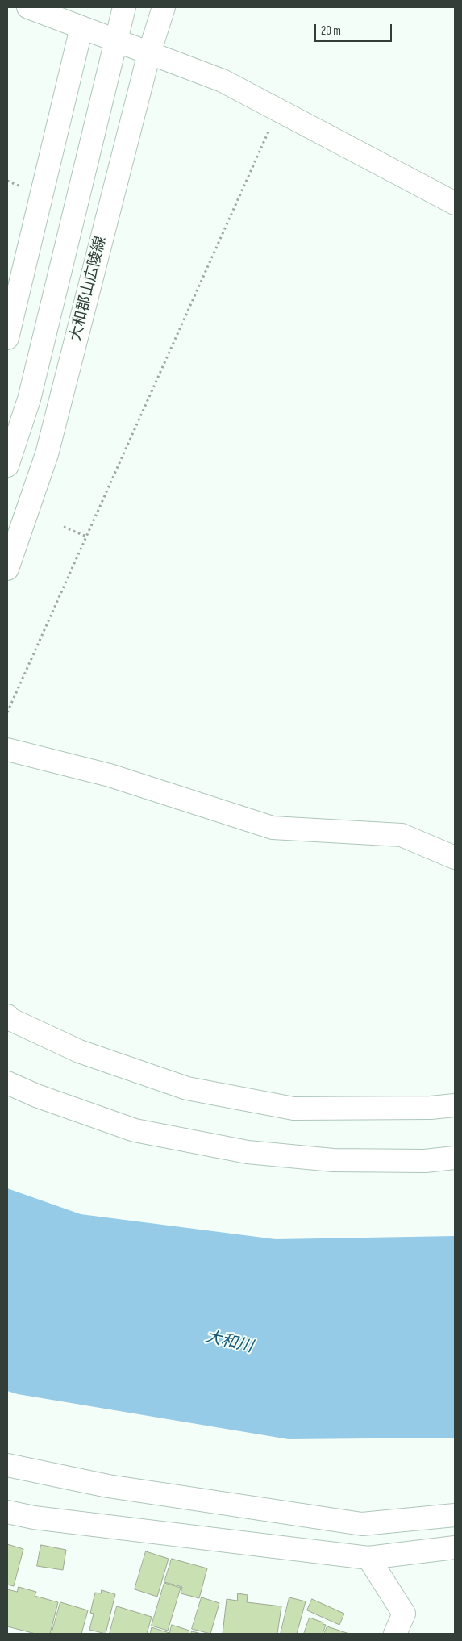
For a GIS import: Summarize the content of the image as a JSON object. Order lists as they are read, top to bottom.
{
  "streets": {
    "street": ["大和郡山広陵線"]
  },
  "water": ["大和川"],
  "scale_bar": "20 m"
}
